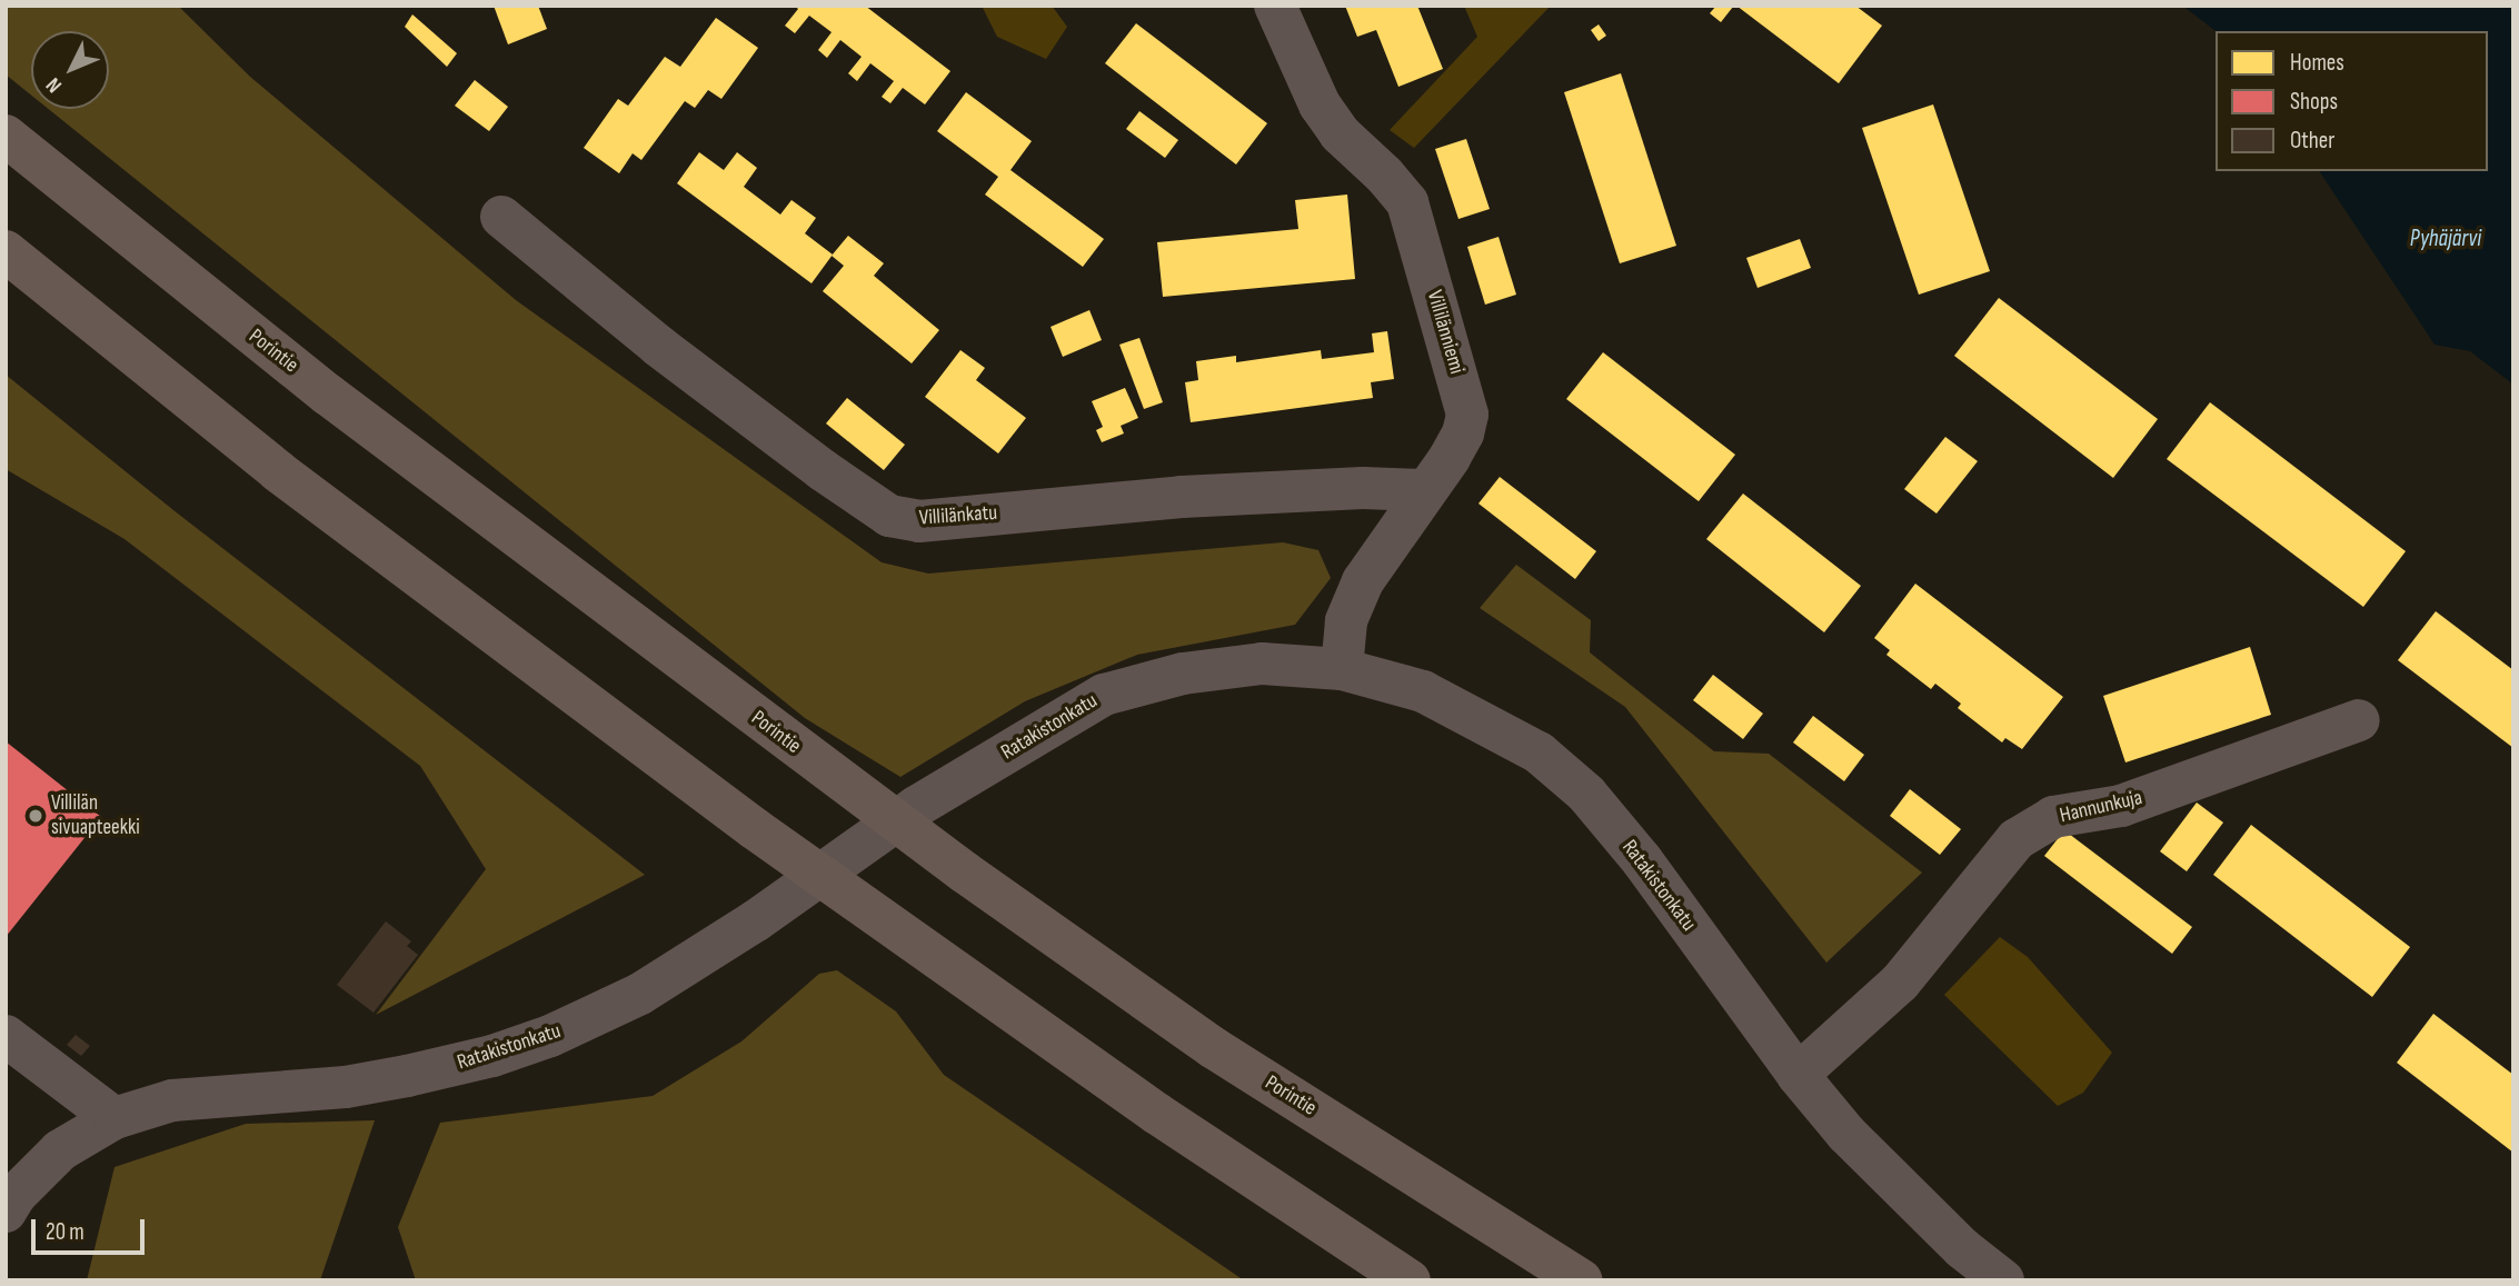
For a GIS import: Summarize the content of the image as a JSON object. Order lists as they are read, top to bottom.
{
  "streets": {
    "highway": ["Porintie"],
    "street": [
      "Villilänniemi",
      "Villilänkatu",
      "Ratakistonkatu",
      "Hannunkuja"
    ]
  },
  "crossings": [
    ["Villilänniemi", "Villilänkatu"],
    ["Villilänniemi", "Ratakistonkatu"],
    ["Ratakistonkatu", "Hannunkuja"]
  ],
  "water": ["Pyhäjärvi"],
  "places": ["Villilän sivuapteekki"],
  "legend": ["Homes", "Shops", "Other"],
  "scale_bar": "20 m",
  "north": "bottom left"
}
